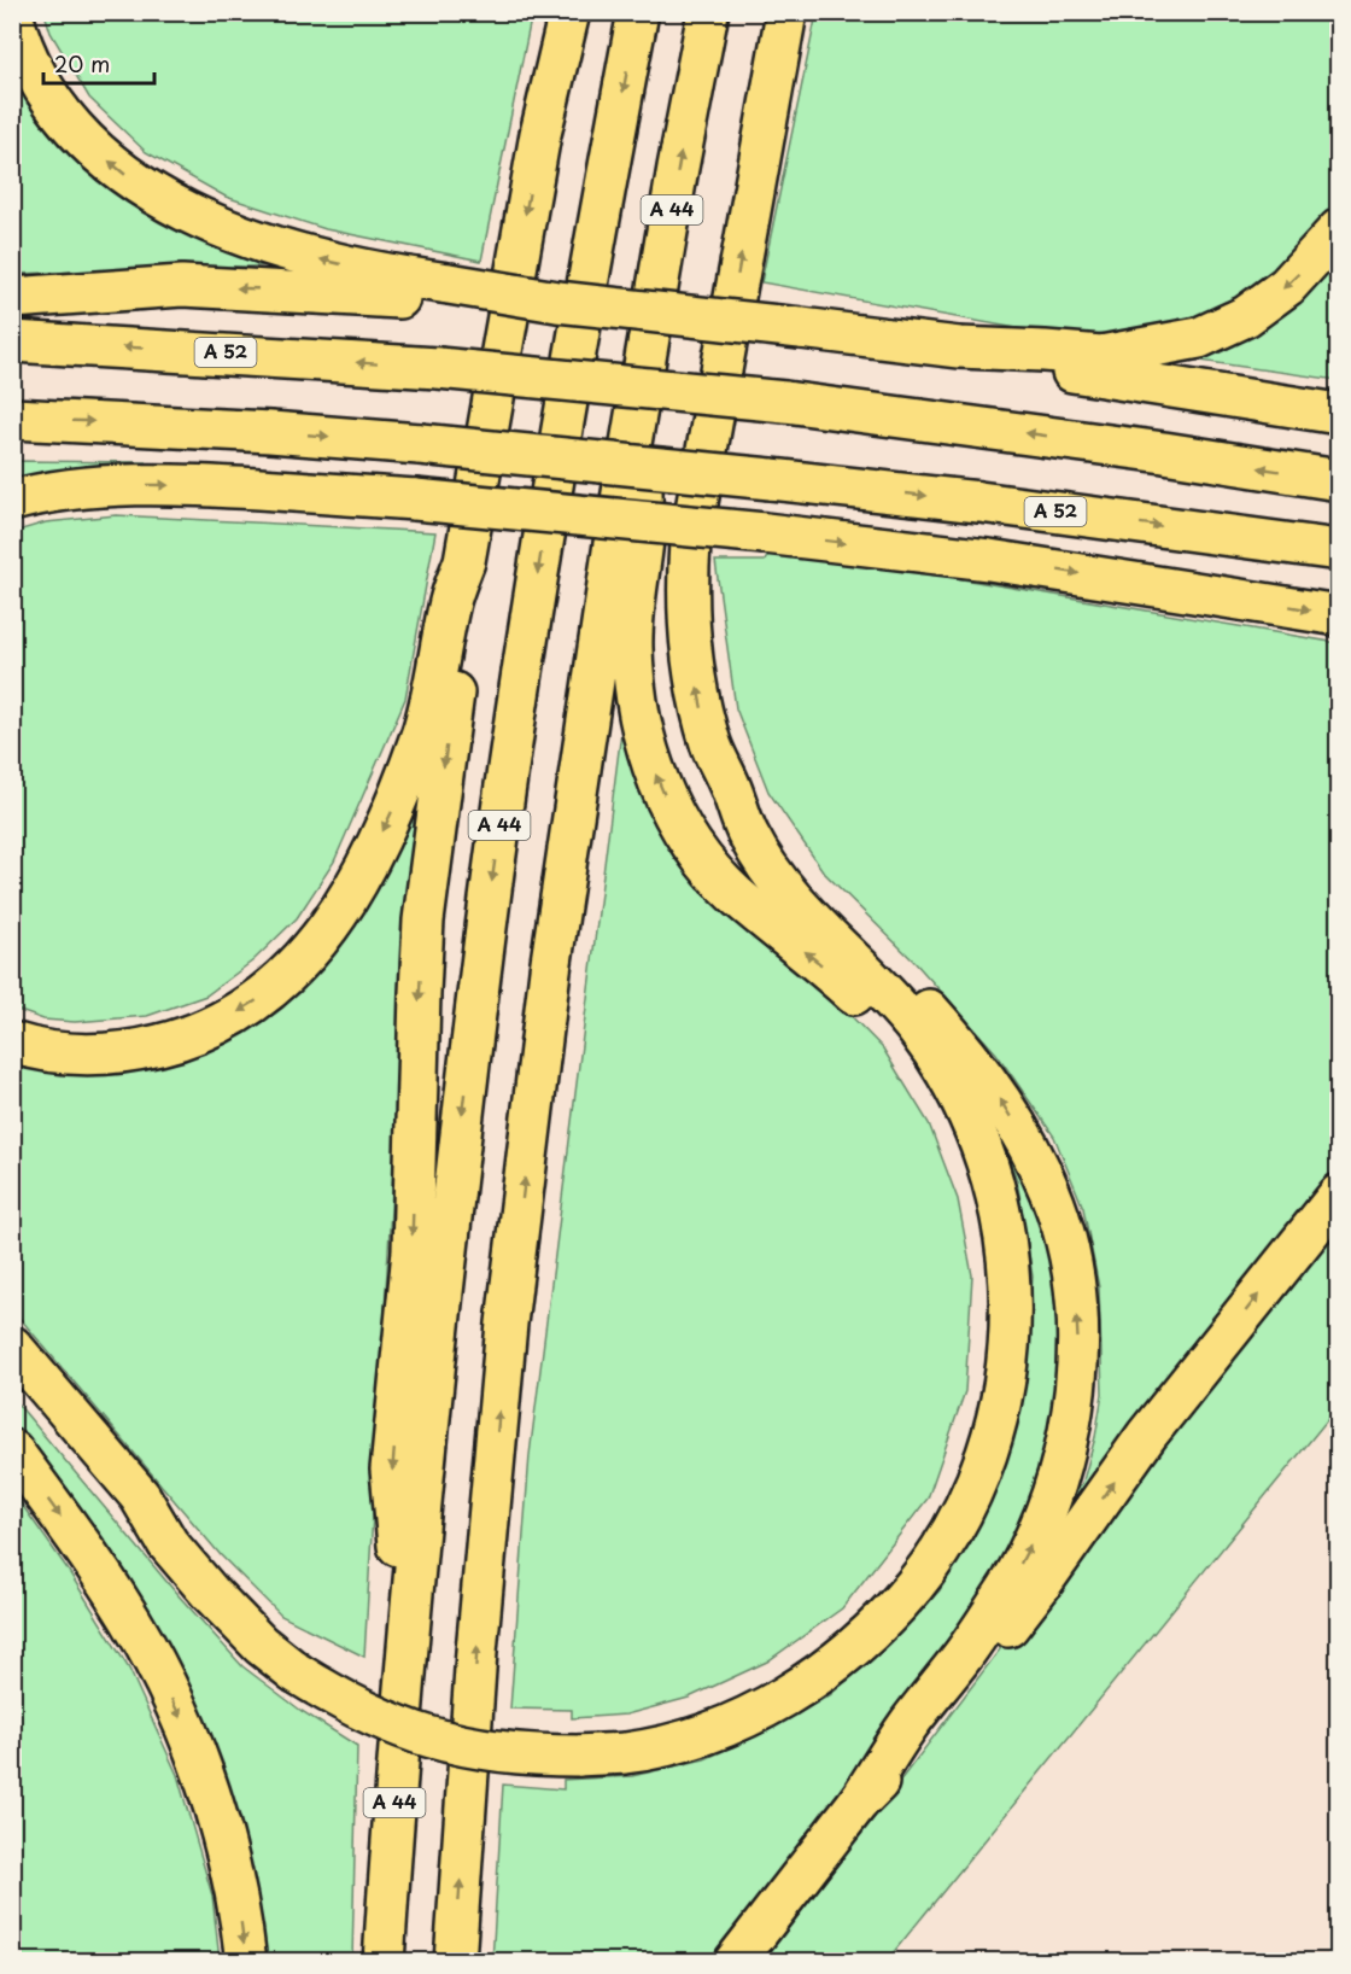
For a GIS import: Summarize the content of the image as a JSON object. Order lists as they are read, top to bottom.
{
  "streets": {
    "highway": ["A 44", "A 52"]
  },
  "scale_bar": "20 m"
}
